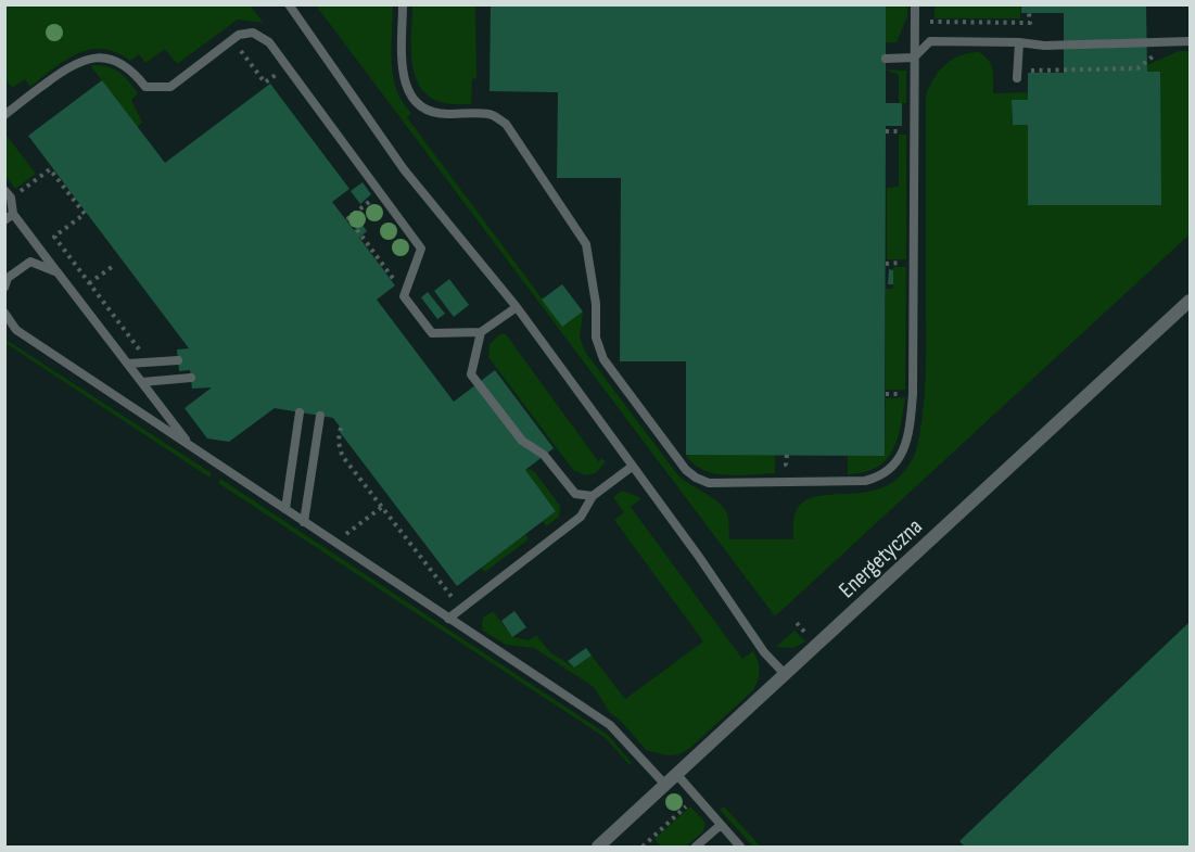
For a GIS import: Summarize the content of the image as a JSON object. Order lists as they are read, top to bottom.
{
  "streets": {
    "street": ["Energetyczna"]
  }
}
